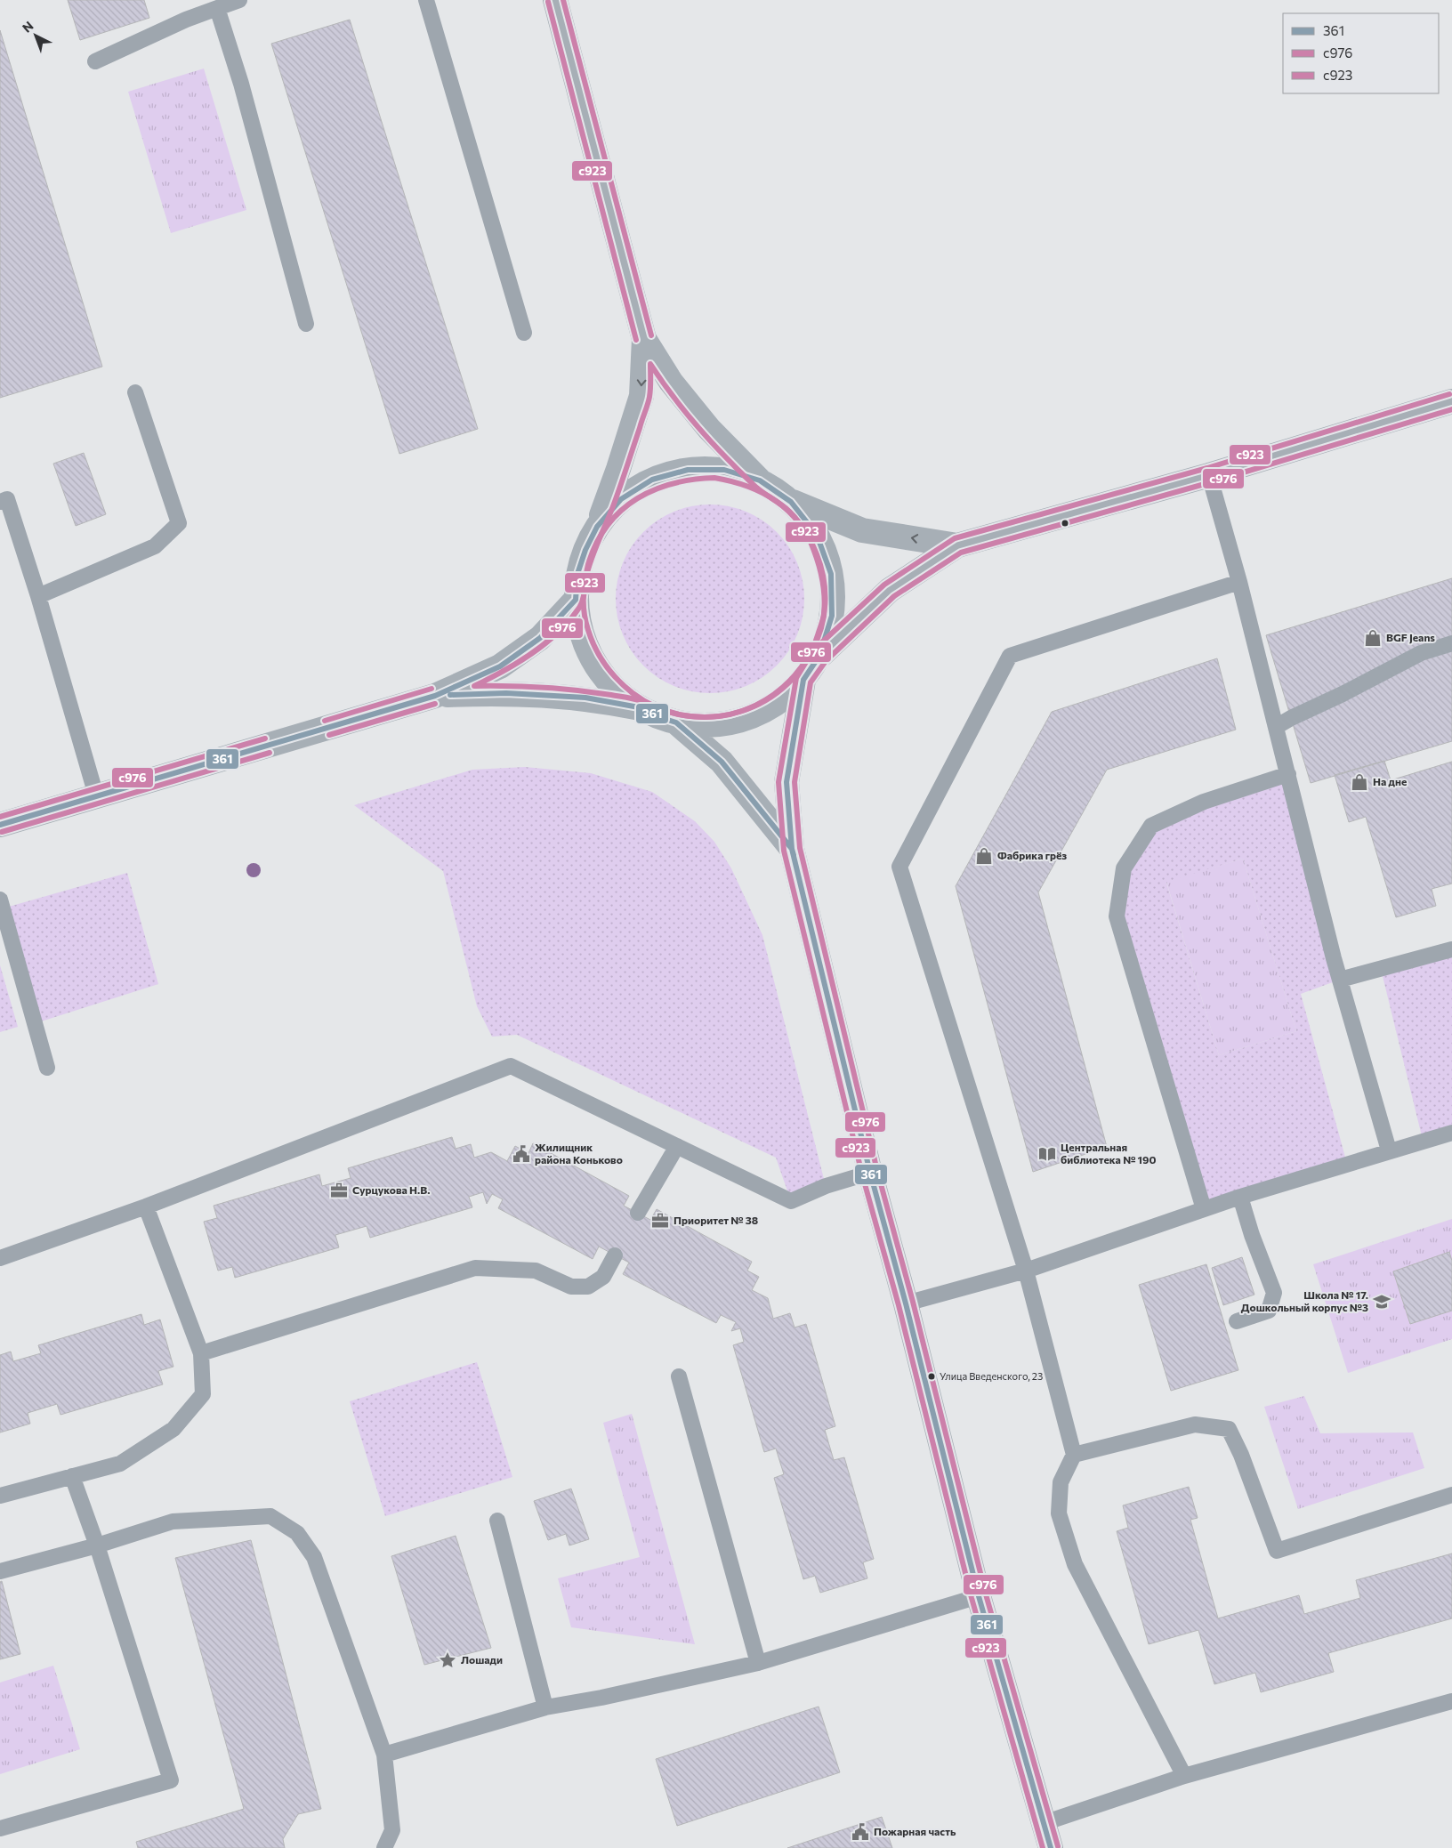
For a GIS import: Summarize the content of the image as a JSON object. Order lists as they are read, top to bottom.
{
  "places": {
    "shop": ["BGF Jeans", "На дне", "Фабрика грёз"],
    "public building": ["Жилищник района Коньково", "Пожарная часть"],
    "library": ["Центральная библиотека № 190"],
    "office": ["Сурцукова Н.В.", "Приоритет № 38"],
    "school or university": ["Школа № 17. Дошкольный корпус №3"],
    "other": ["Улица Введенского, 23"],
    "place": ["Лошади"]
  },
  "lines": ["transit line с923", "transit line с976", "transit line 361"],
  "legend": ["361", "с976", "с923"],
  "north": "top left"
}
